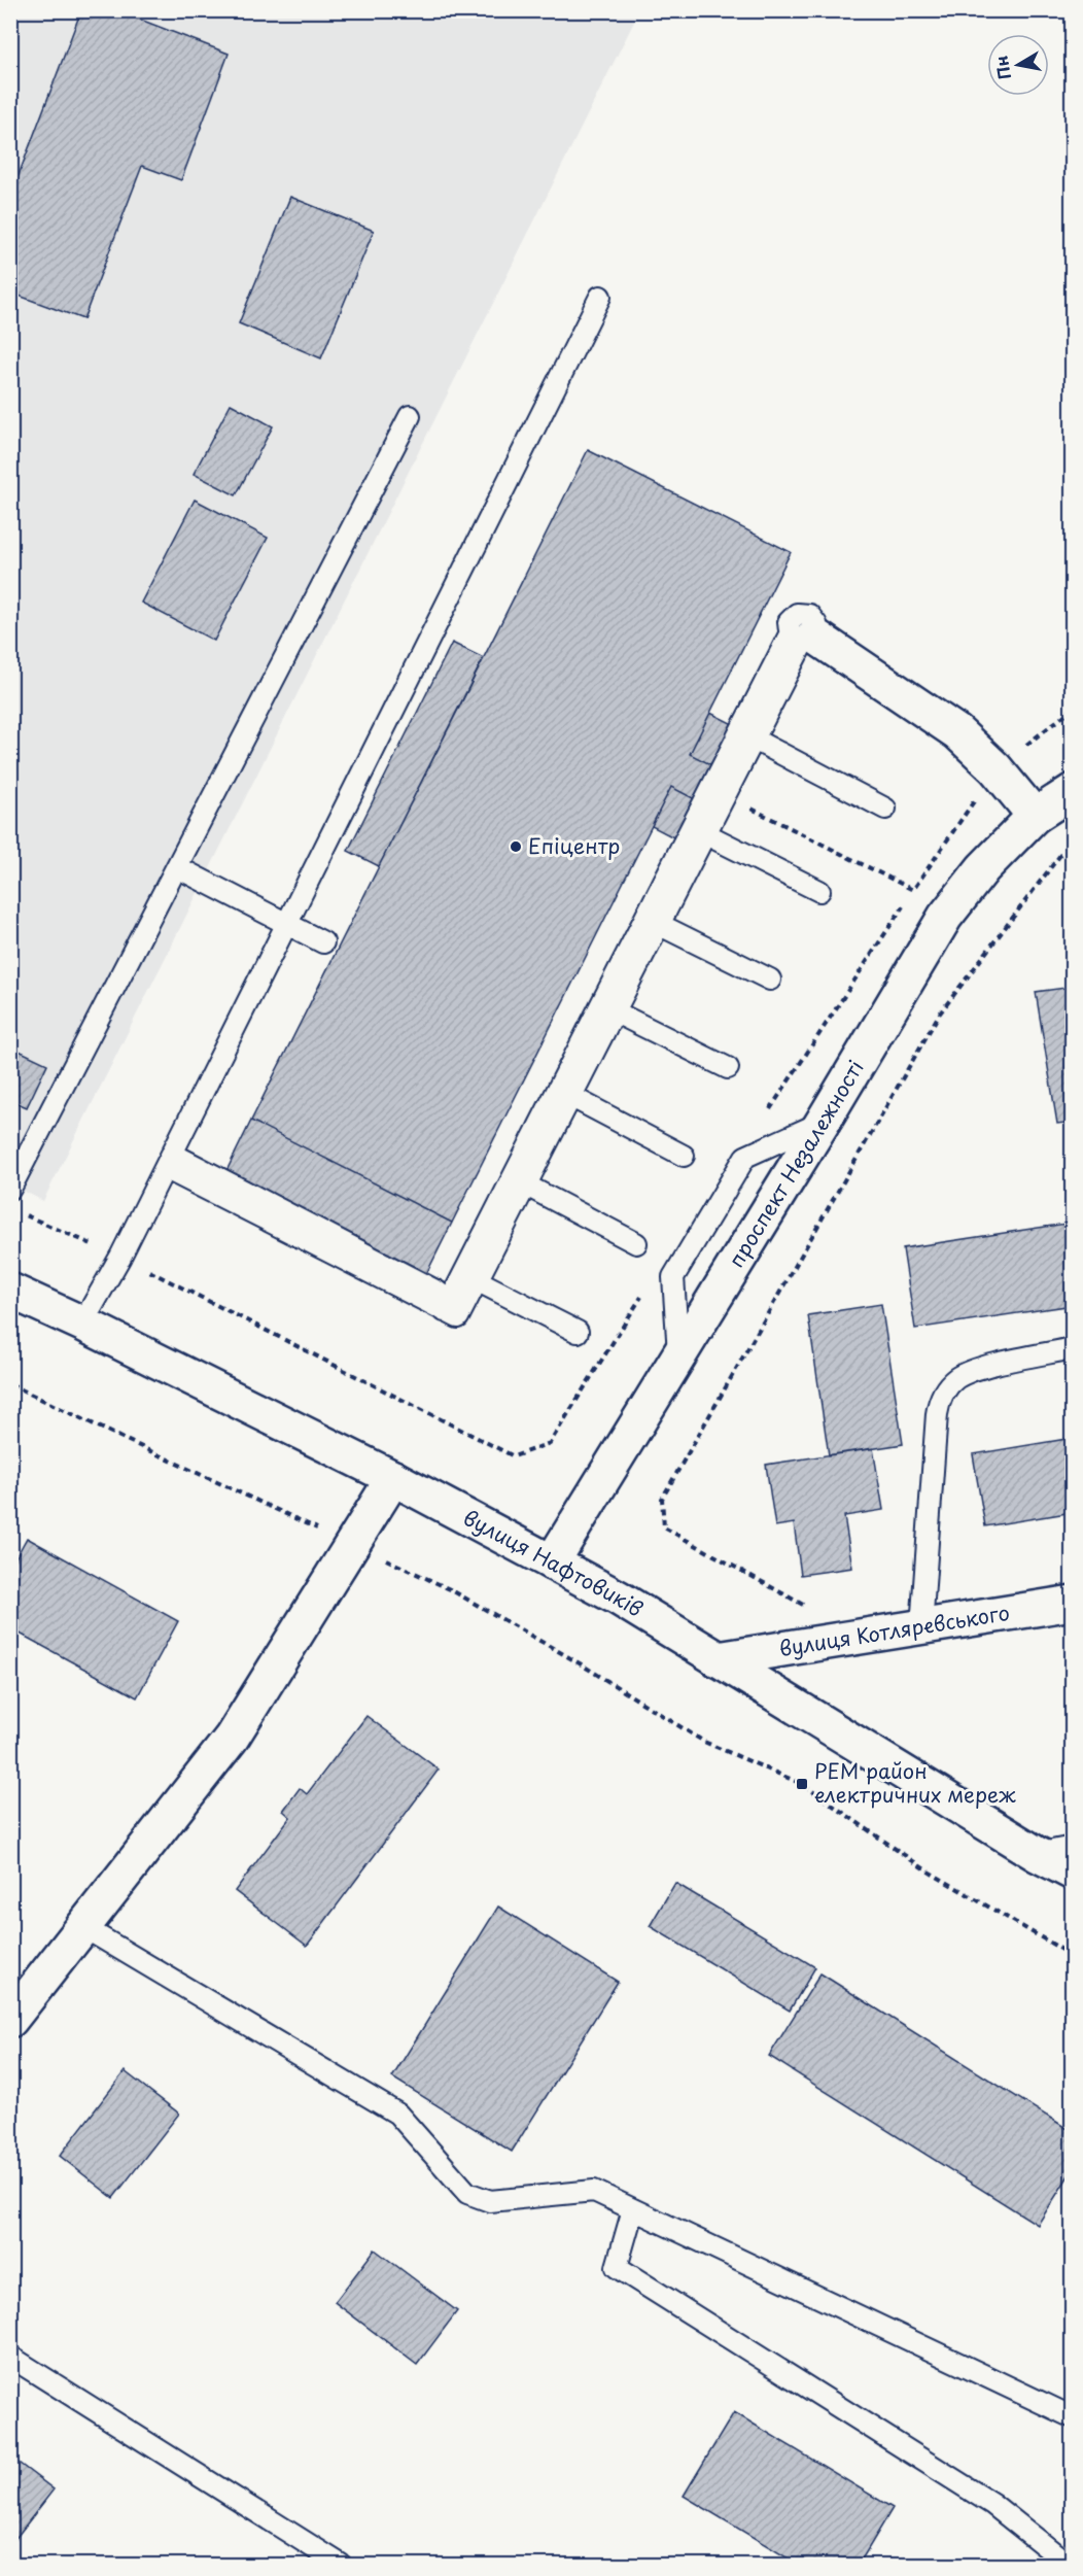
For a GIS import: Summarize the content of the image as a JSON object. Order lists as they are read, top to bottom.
{
  "streets": {
    "street": ["проспект Незалежності", "вулиця Нафтовиків", "вулиця Котляревського"]
  },
  "crossings": [
    ["проспект Незалежності", "вулиця Нафтовиків"],
    ["вулиця Нафтовиків", "вулиця Котляревського"]
  ],
  "places": {
    "other": ["Епіцентр"],
    "transit": ["РЕМ район електричних мереж"]
  },
  "north": "left"
}
